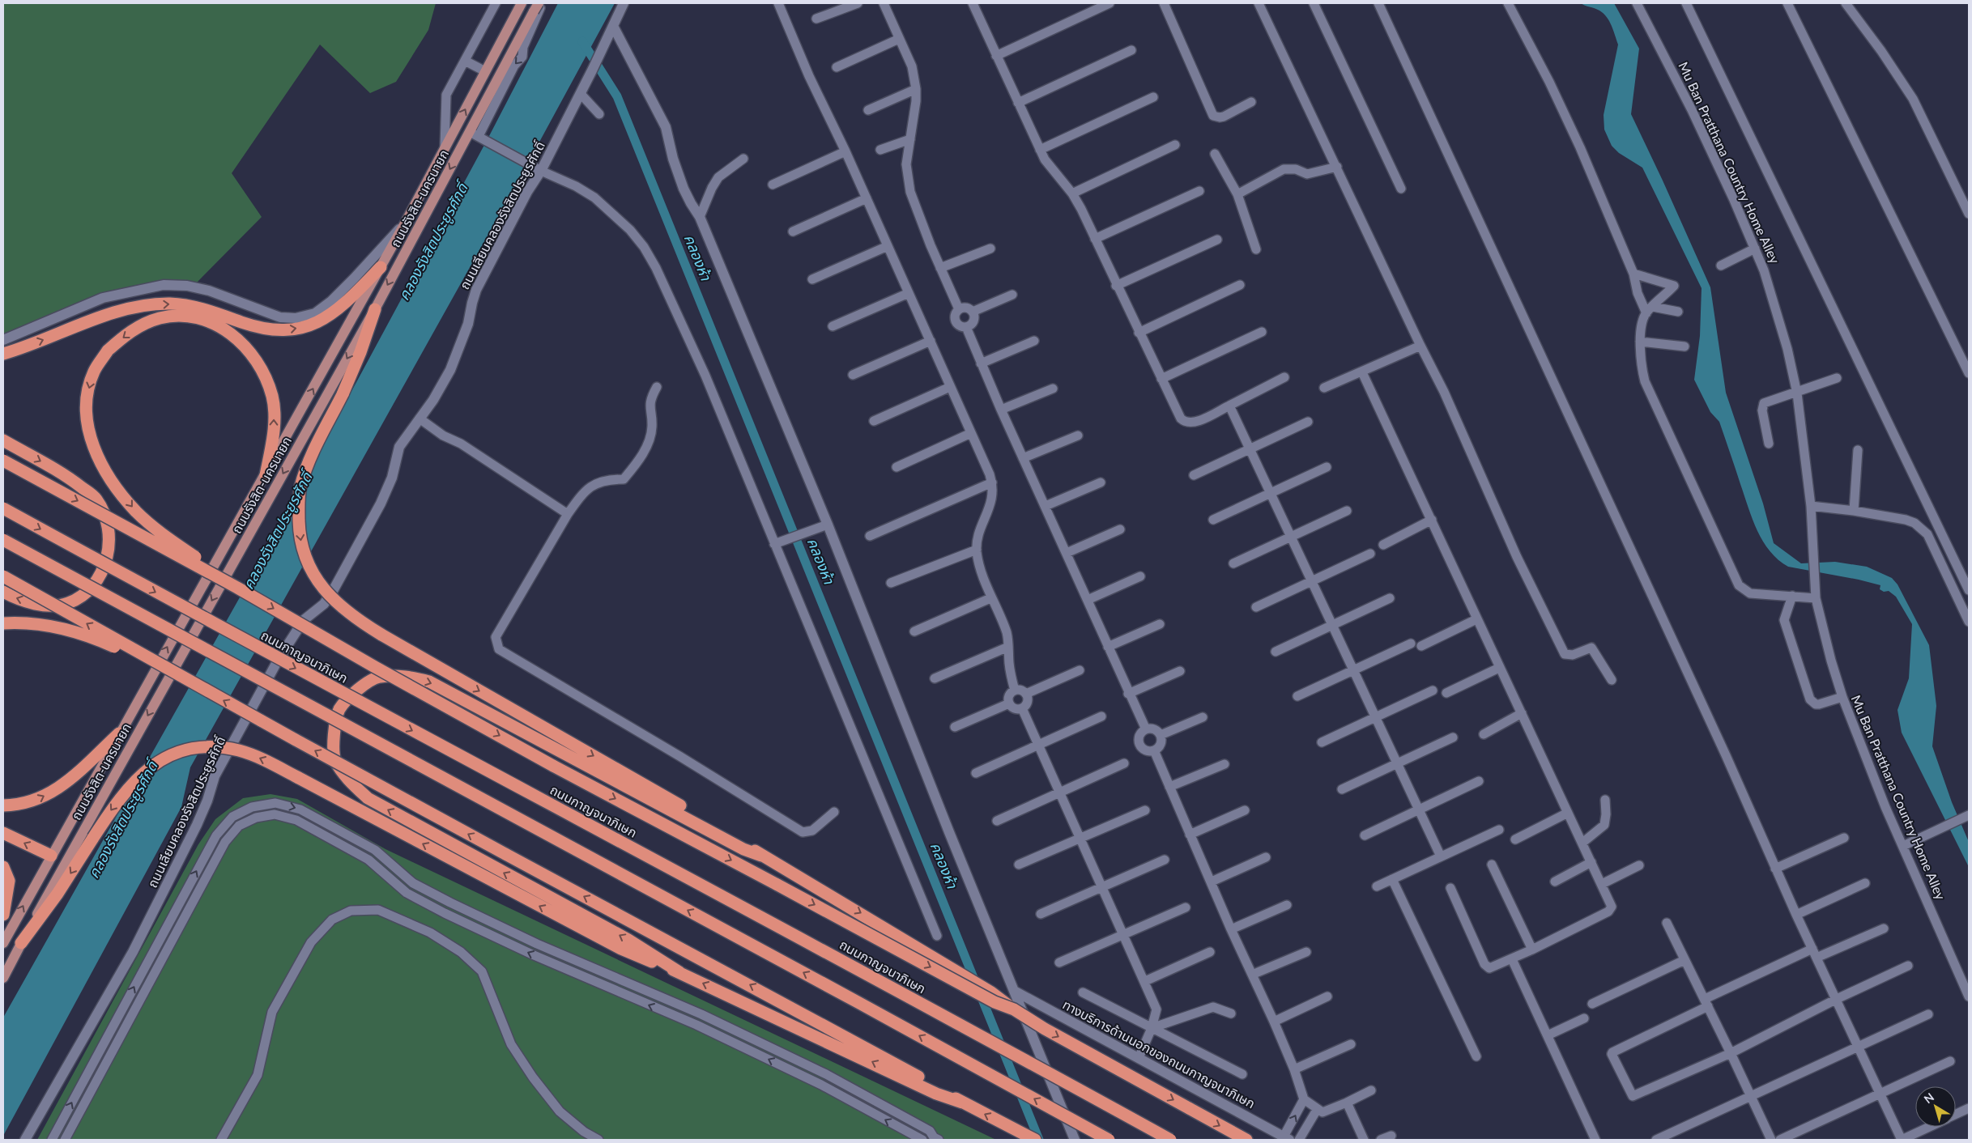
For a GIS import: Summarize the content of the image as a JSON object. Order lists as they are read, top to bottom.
{
  "streets": {
    "highway": ["ถนนกาญจนาภิเษก"],
    "main road": ["ถนนรังสิต-นครนายก"],
    "street": ["Mu Ban Pratthana Country Home Alley", "ถนนเลียบคลองรังสิตประยูรศักดิ์", "ทางบริการด้านนอกของถนนกาญจนาภิเษก"]
  },
  "water": ["คลองรังสิตประยูรศักดิ์", "คลองห้า"],
  "north": "top left"
}
